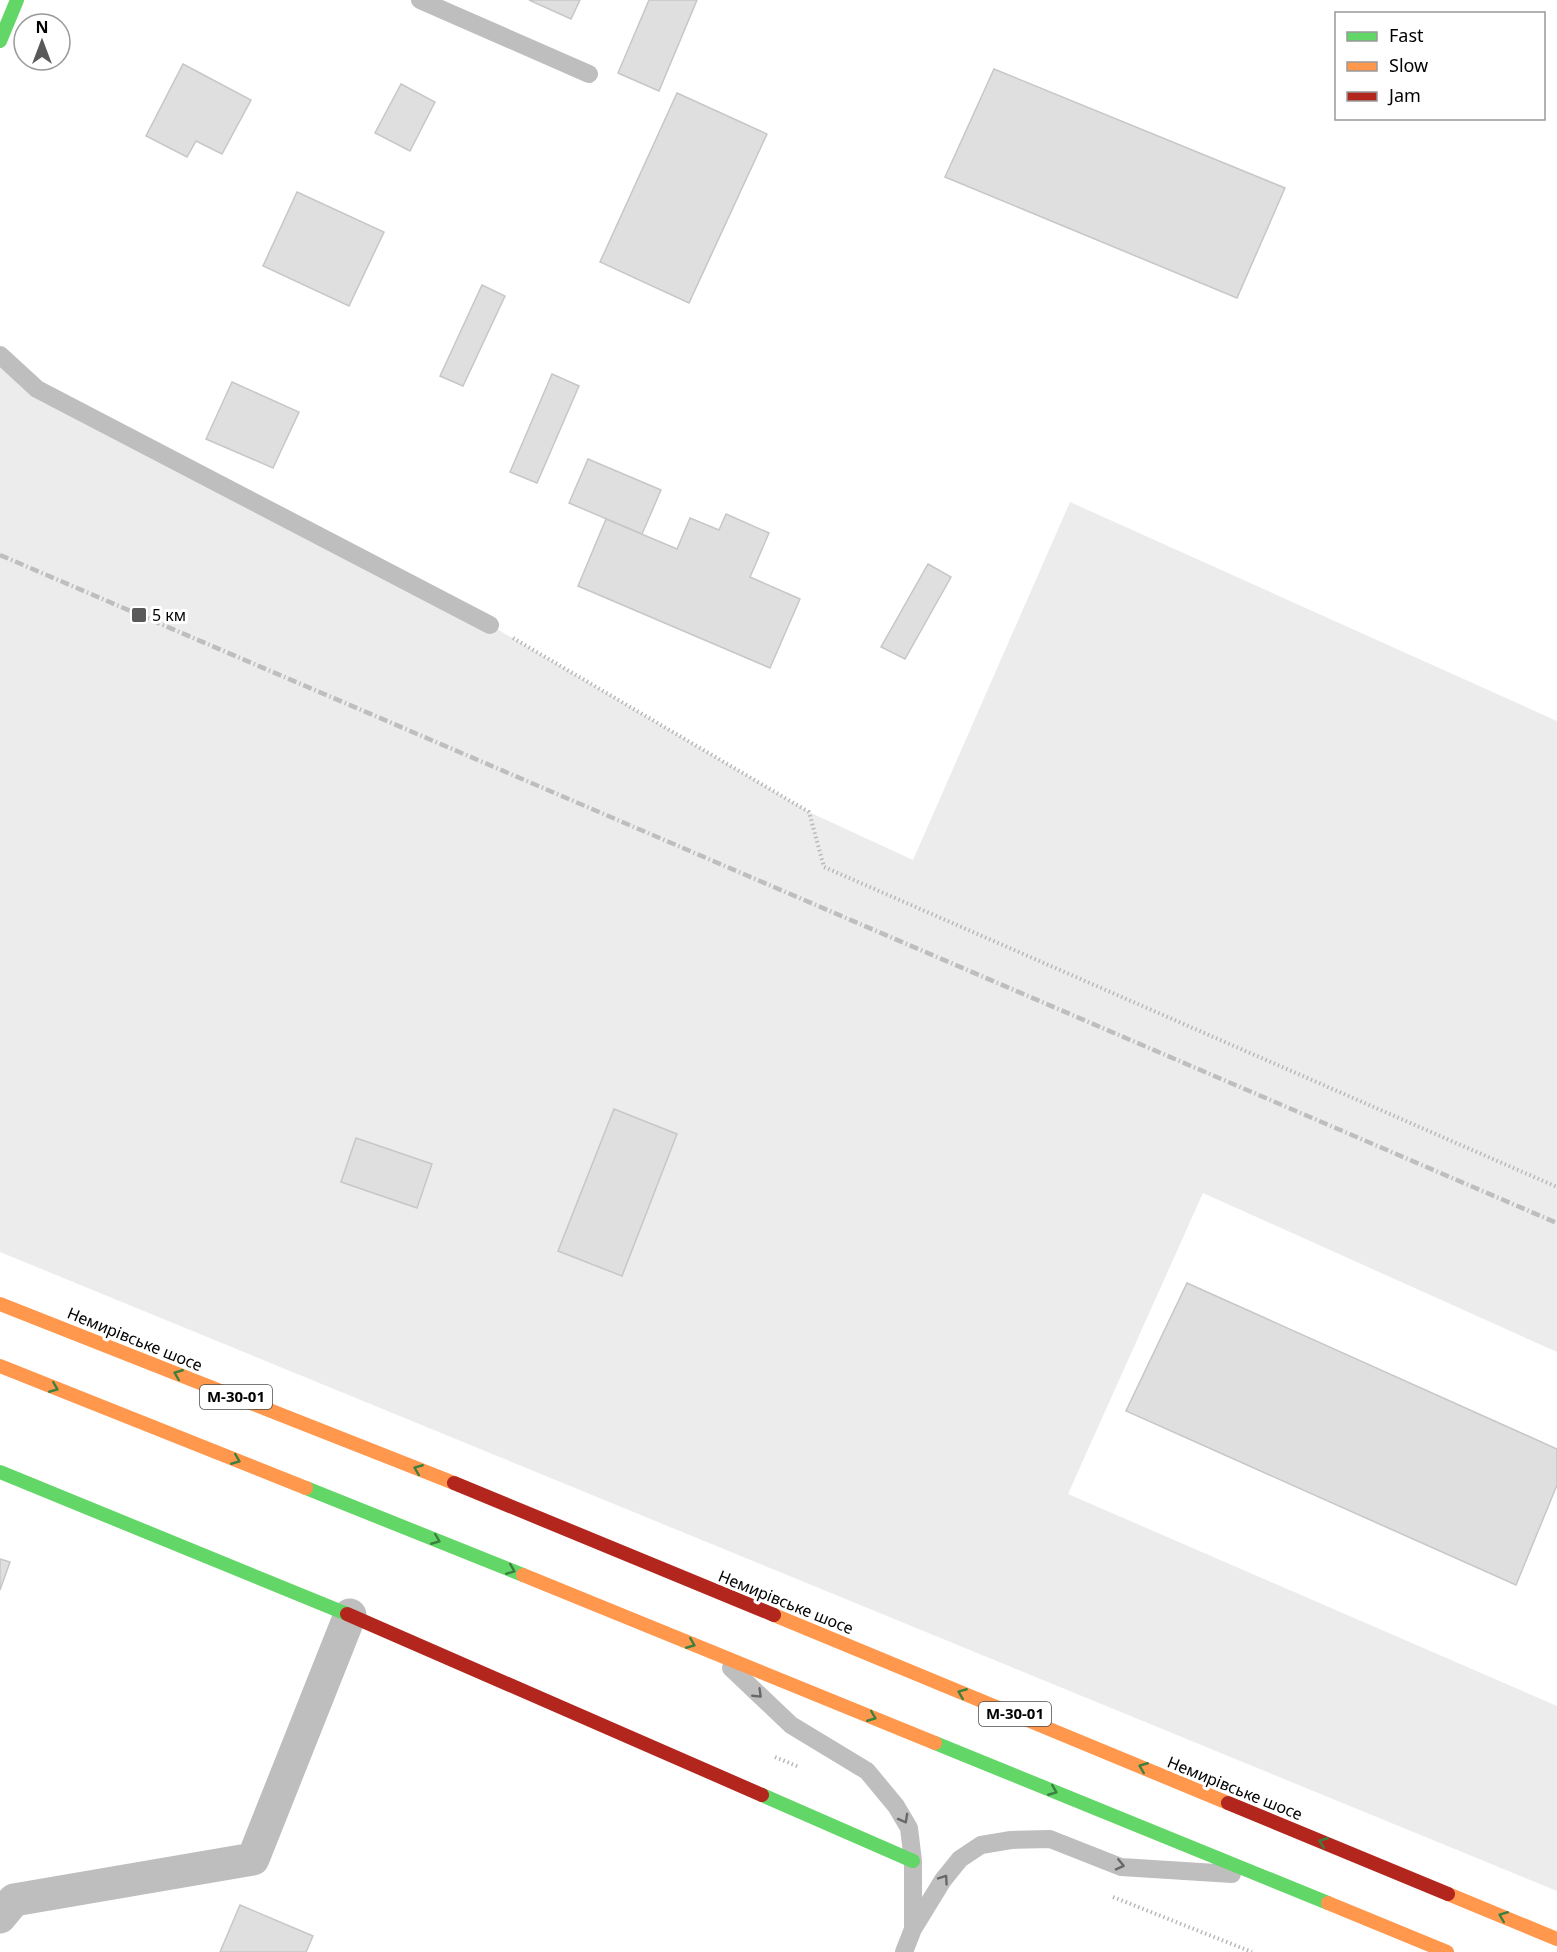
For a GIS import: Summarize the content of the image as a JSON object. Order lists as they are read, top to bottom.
{
  "streets": {
    "main road": ["Немирівське шосе", "М-30-01"]
  },
  "places": {
    "transit": ["5 км"]
  },
  "legend": ["Fast", "Slow", "Jam"],
  "north": "top"
}
